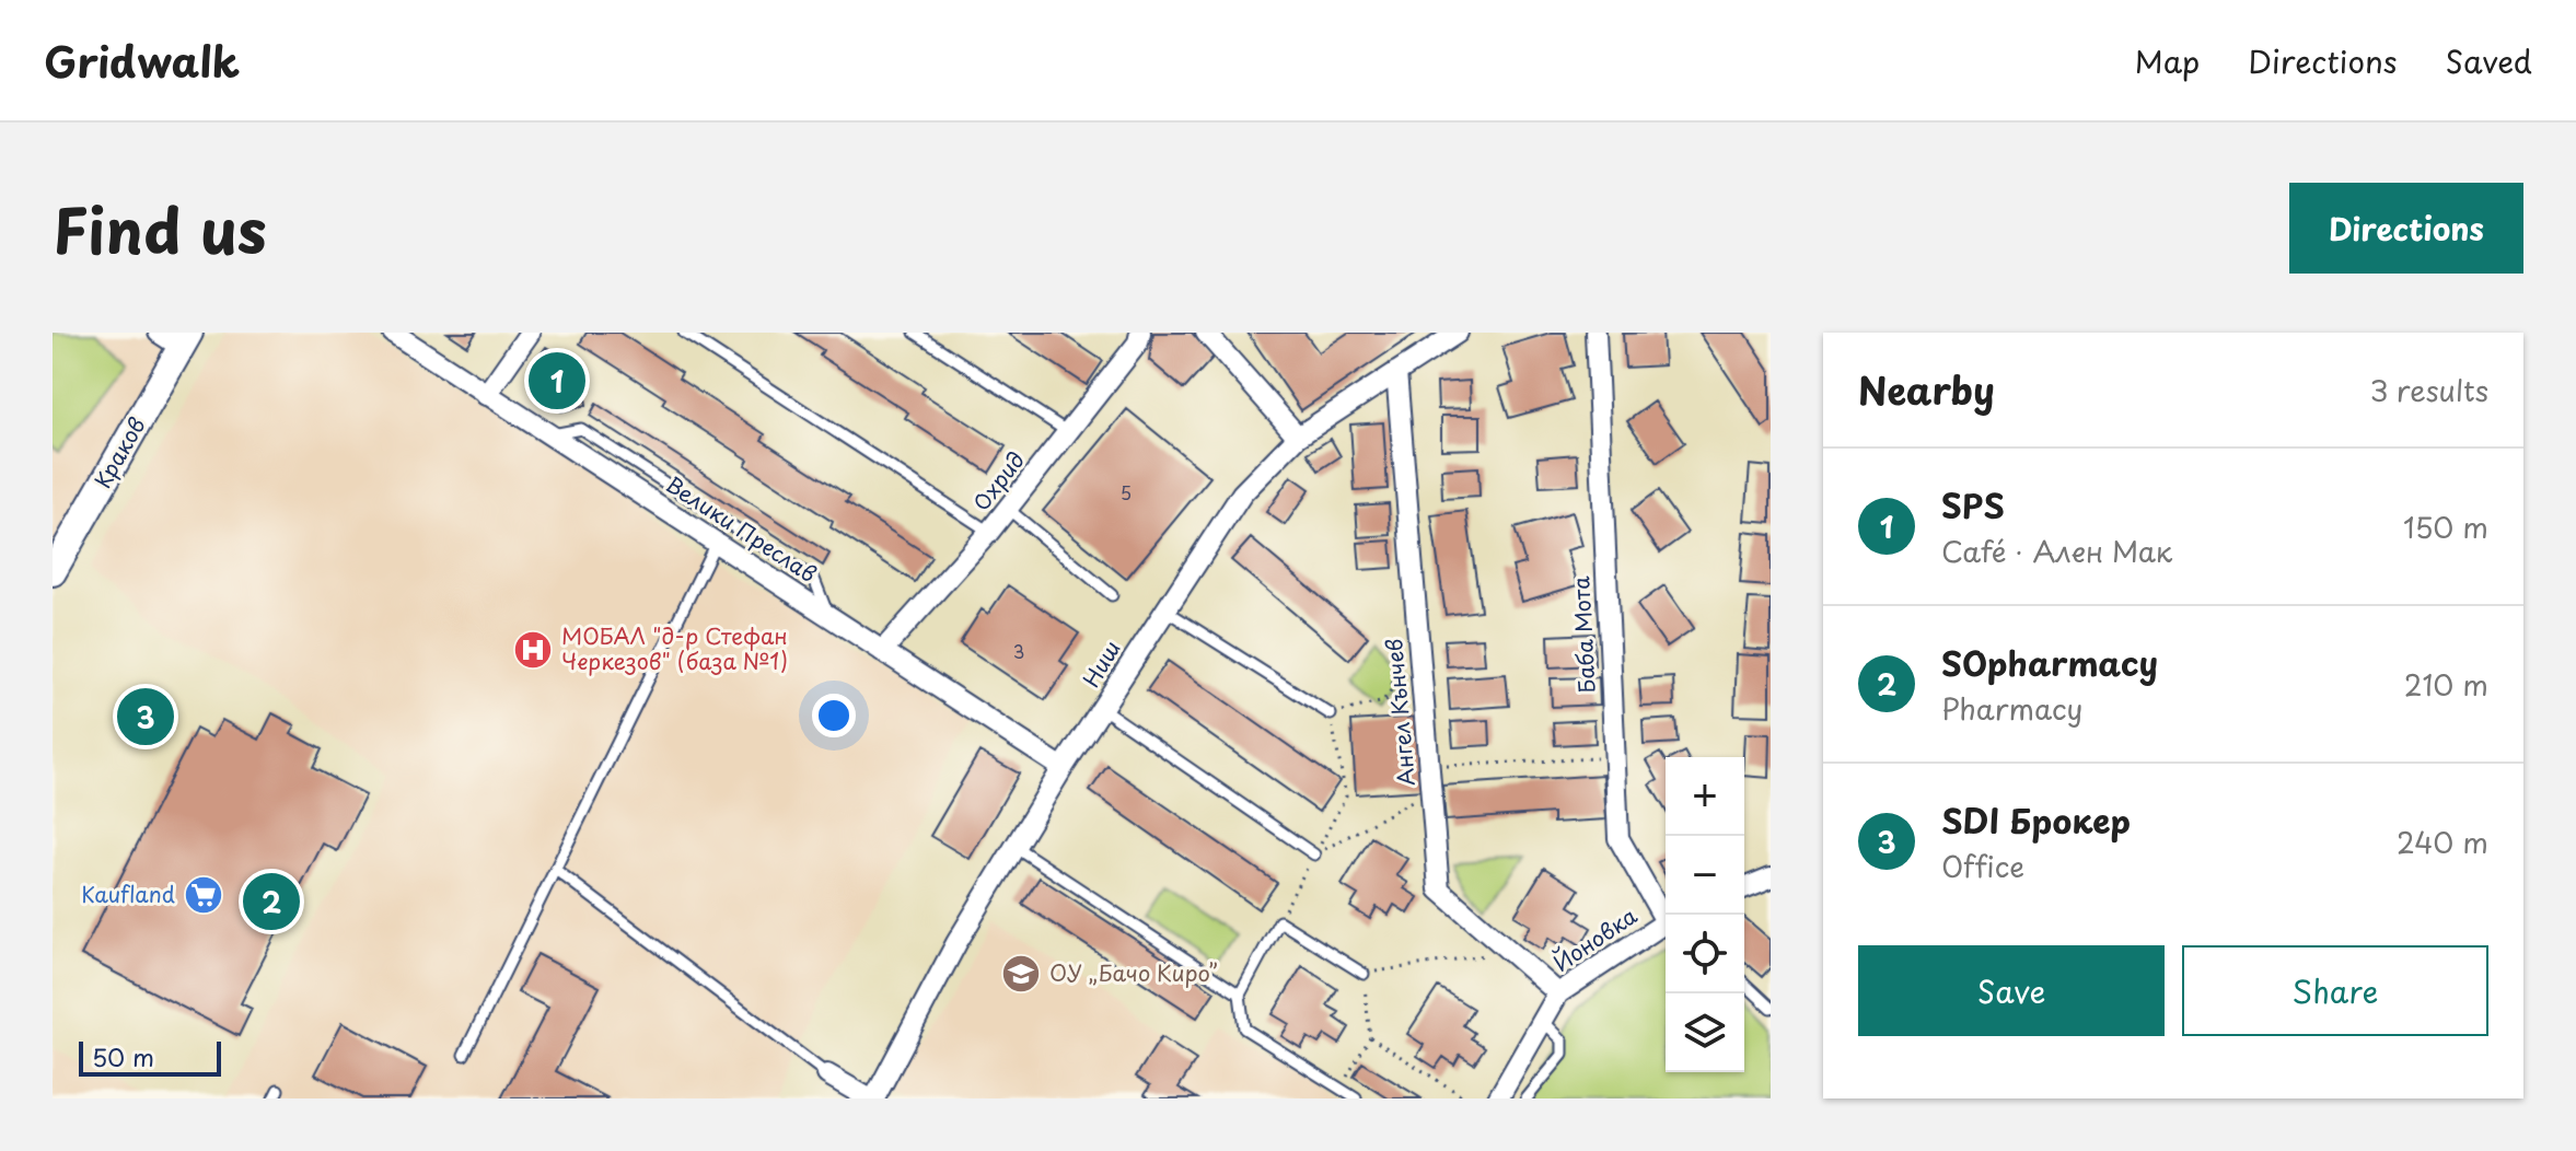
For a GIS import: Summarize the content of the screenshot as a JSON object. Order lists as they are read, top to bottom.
{
  "streets": {
    "main road": ["Краков"],
    "street": [
      "Охрид",
      "Велики Преслав",
      "Баба Мота",
      "Ниш",
      "Ангел Кънчев",
      "Йоновка"
    ]
  },
  "crossings": [
    ["Охрид", "Велики Преслав"],
    ["Велики Преслав", "Ниш"],
    ["Ниш", "Ангел Кънчев"],
    ["Ангел Кънчев", "Йоновка"]
  ],
  "places": {
    "hospital": ["МОБАЛ \"д-р Стефан Черкезов\" (база №1)"],
    "supermarket": ["Kaufland"],
    "school or university": ["ОУ „Бачо Киро”"]
  },
  "house_numbers": ["5", "3"],
  "scale_bar": "50 m",
  "page": {
    "header": "Gridwalk",
    "nav": ["Map", "Directions", "Saved"],
    "title": "Find us",
    "buttons": [
      "Directions",
      ["Save", "Share"]
    ],
    "heading": ["Nearby", "3 results"],
    "pins": ["1", "3", "2"],
    "list": [
      {
        "mark": "1",
        "name": "SPS",
        "note": "Café · Ален Мак",
        "value": "150 m"
      },
      {
        "mark": "2",
        "name": "SOpharmacy",
        "note": "Pharmacy",
        "value": "210 m"
      },
      {
        "mark": "3",
        "name": "SDI Брокер",
        "note": "Office",
        "value": "240 m"
      }
    ],
    "map_buttons": ["+", "−"],
    "scale": "50 m"
  }
}
